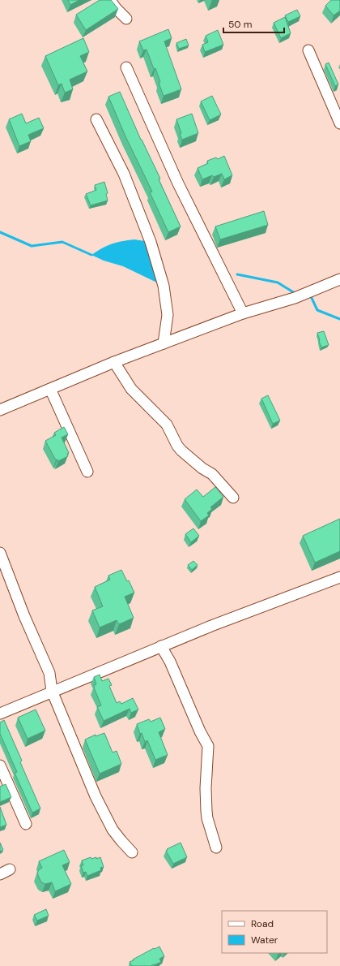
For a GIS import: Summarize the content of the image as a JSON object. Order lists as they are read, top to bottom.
{
  "legend": ["Road", "Water"],
  "scale_bar": "50 m"
}
